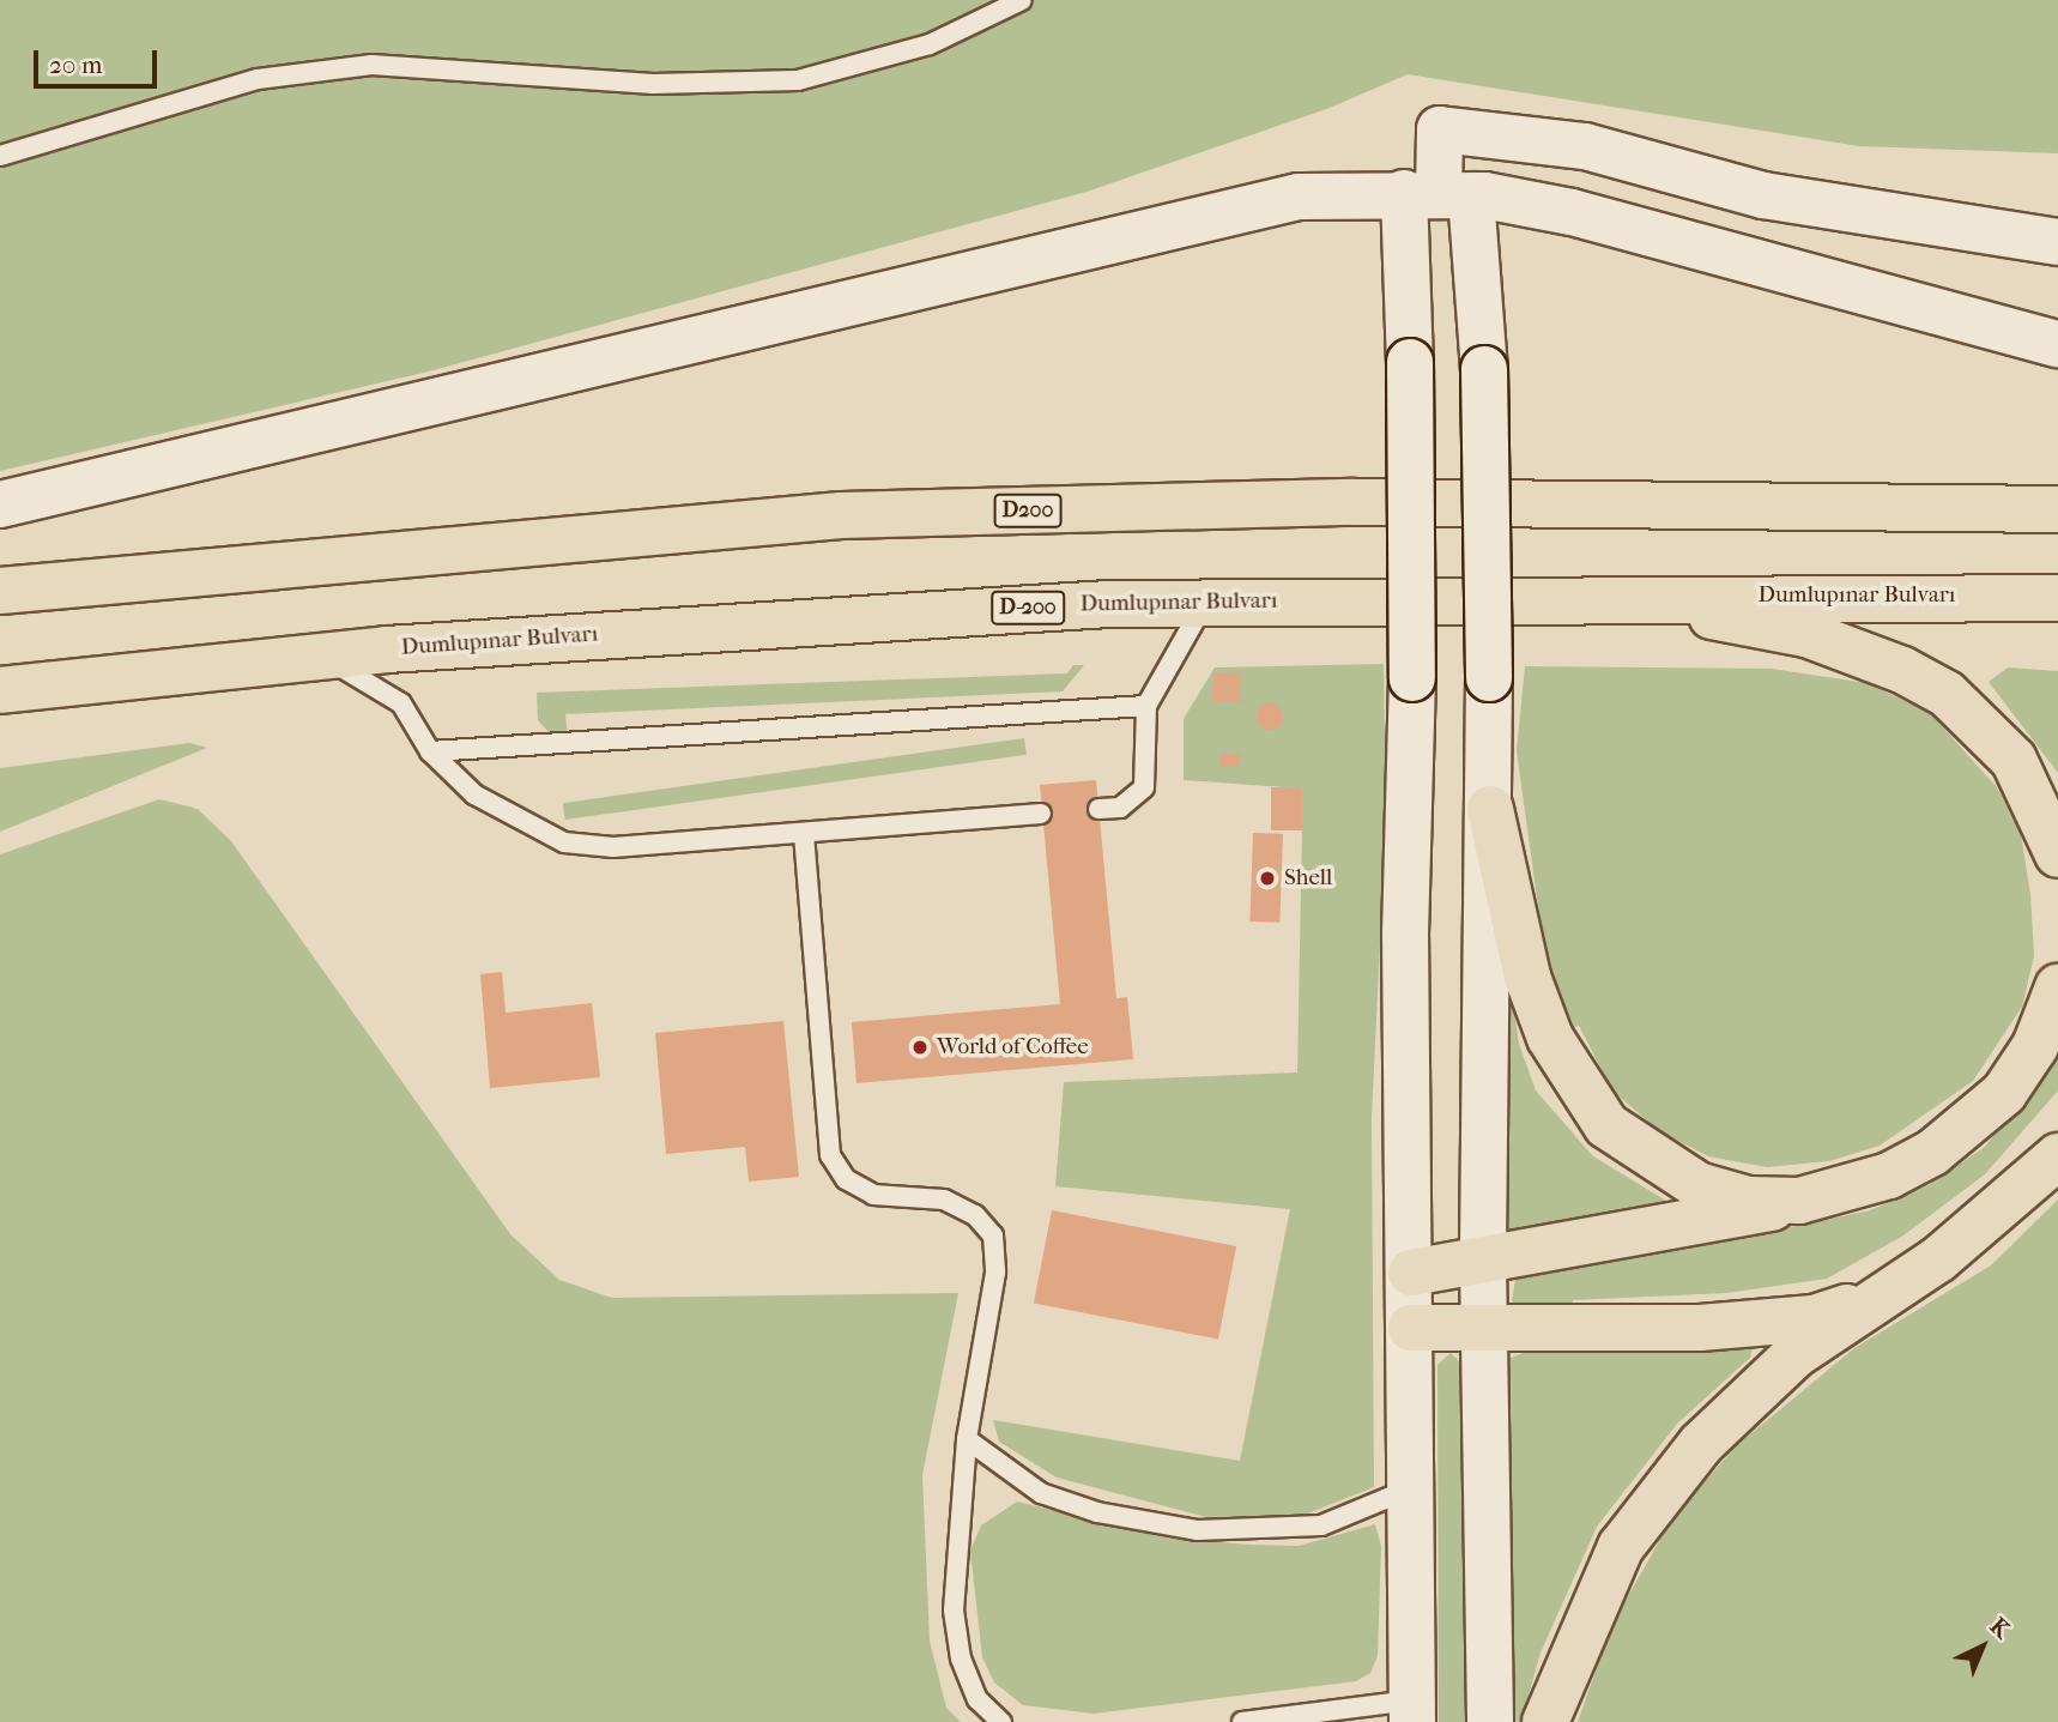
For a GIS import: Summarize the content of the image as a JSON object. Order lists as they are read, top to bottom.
{
  "streets": {
    "highway": ["D200", "Dumlupınar Bulvarı", "D-200"]
  },
  "places": ["Shell", "World of Coffee"],
  "scale_bar": "20 m",
  "north": "top right"
}
